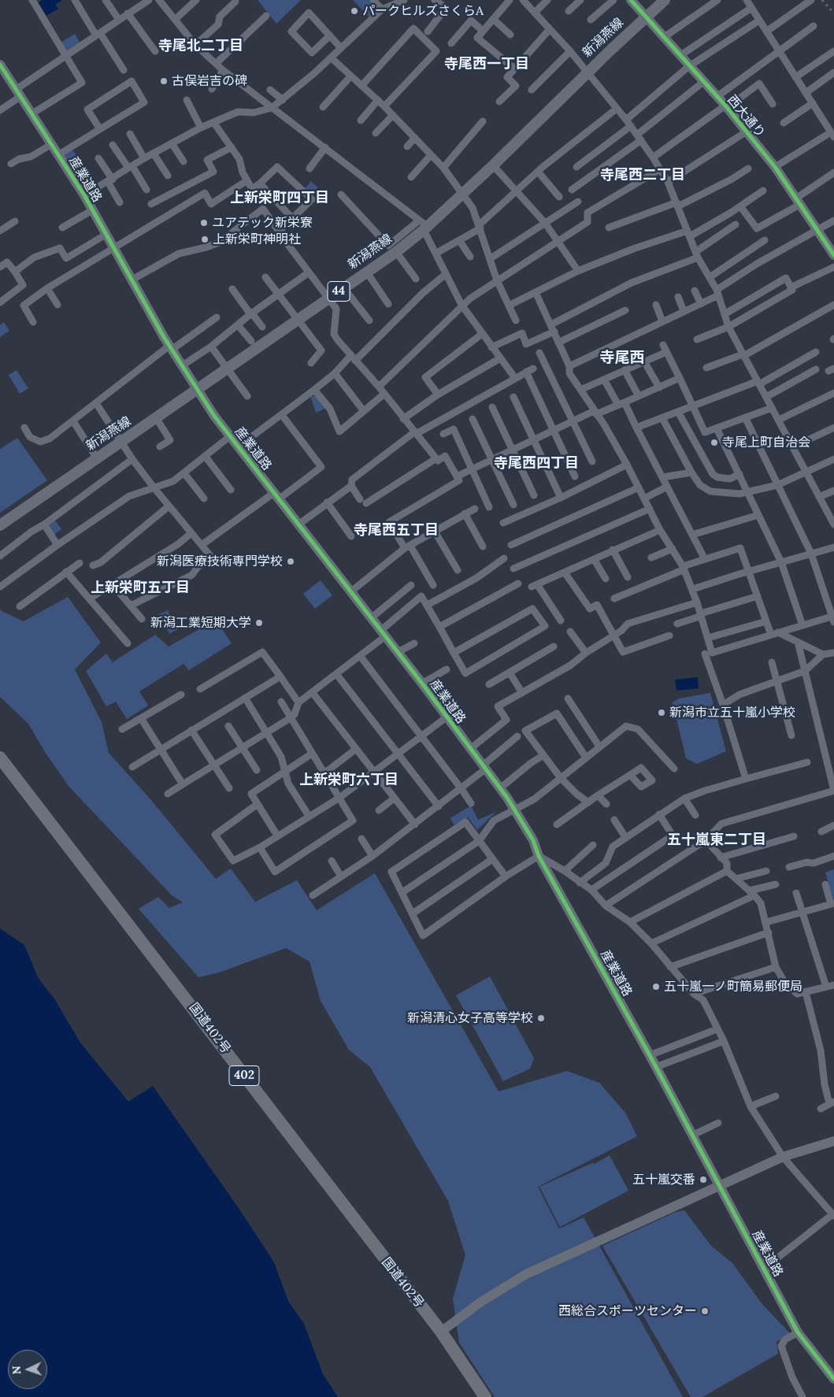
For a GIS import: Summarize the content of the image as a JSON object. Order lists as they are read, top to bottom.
{
  "streets": {
    "highway": ["国道402号", "402"],
    "main road": ["新潟燕線", "44"],
    "street": ["西大通り", "産業道路"]
  },
  "crossings": [
    ["新潟燕線", "西大通り"],
    ["新潟燕線", "産業道路"]
  ],
  "districts": [
    "寺尾北二丁目",
    "寺尾西一丁目",
    "寺尾西二丁目",
    "上新栄町四丁目",
    "寺尾西",
    "寺尾西四丁目",
    "寺尾西五丁目",
    "上新栄町五丁目",
    "上新栄町六丁目",
    "五十嵐東二丁目"
  ],
  "places": [
    "パークヒルズさくらA",
    "古俣岩吉の碑",
    "ユアテック新栄寮",
    "上新栄町神明社",
    "寺尾上町自治会",
    "新潟医療技術専門学校",
    "新潟工業短期大学",
    "新潟市立五十嵐小学校",
    "五十嵐一ノ町簡易郵便局",
    "新潟清心女子高等学校",
    "五十嵐交番",
    "西総合スポーツセンター"
  ],
  "north": "left"
}
